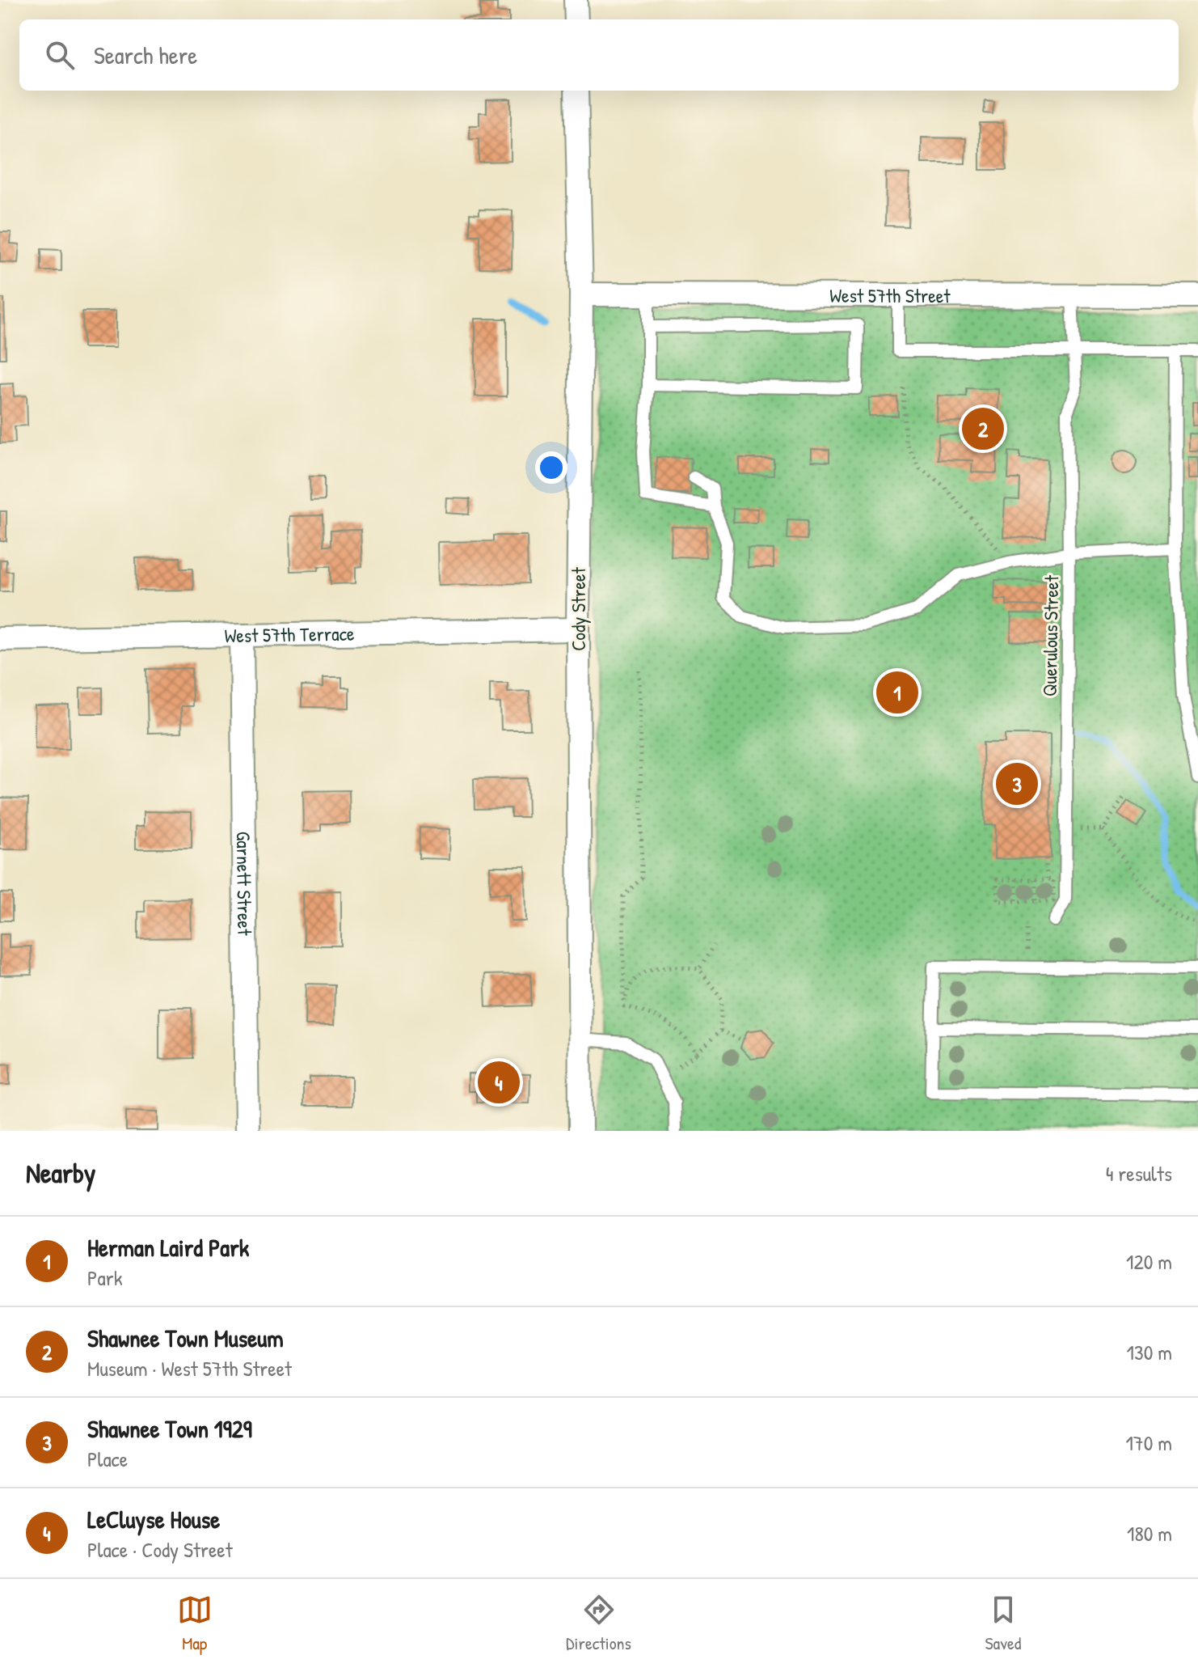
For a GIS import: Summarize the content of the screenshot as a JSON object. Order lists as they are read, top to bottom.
{
  "streets": {
    "street": [
      "West 57th Street",
      "Cody Street",
      "West 57th Terrace",
      "Garnett Street"
    ],
    "lane": ["Querulous Street"]
  },
  "crossings": [
    ["West 57th Street", "Cody Street"],
    ["West 57th Street", "Querulous Street"],
    ["Cody Street", "West 57th Terrace"],
    ["West 57th Terrace", "Garnett Street"]
  ],
  "page": {
    "search": "Search here",
    "pins": [
      "2",
      "1",
      "3",
      "4"
    ],
    "heading": ["Nearby", "4 results"],
    "list": [
      {
        "mark": "1",
        "name": "Herman Laird Park",
        "note": "Park",
        "value": "120 m"
      },
      {
        "mark": "2",
        "name": "Shawnee Town Museum",
        "note": "Museum · West 57th Street",
        "value": "130 m"
      },
      {
        "mark": "3",
        "name": "Shawnee Town 1929",
        "note": "Place",
        "value": "170 m"
      },
      {
        "mark": "4",
        "name": "LeCluyse House",
        "note": "Place · Cody Street",
        "value": "180 m"
      }
    ],
    "nav": ["Map", "Directions", "Saved"]
  }
}
